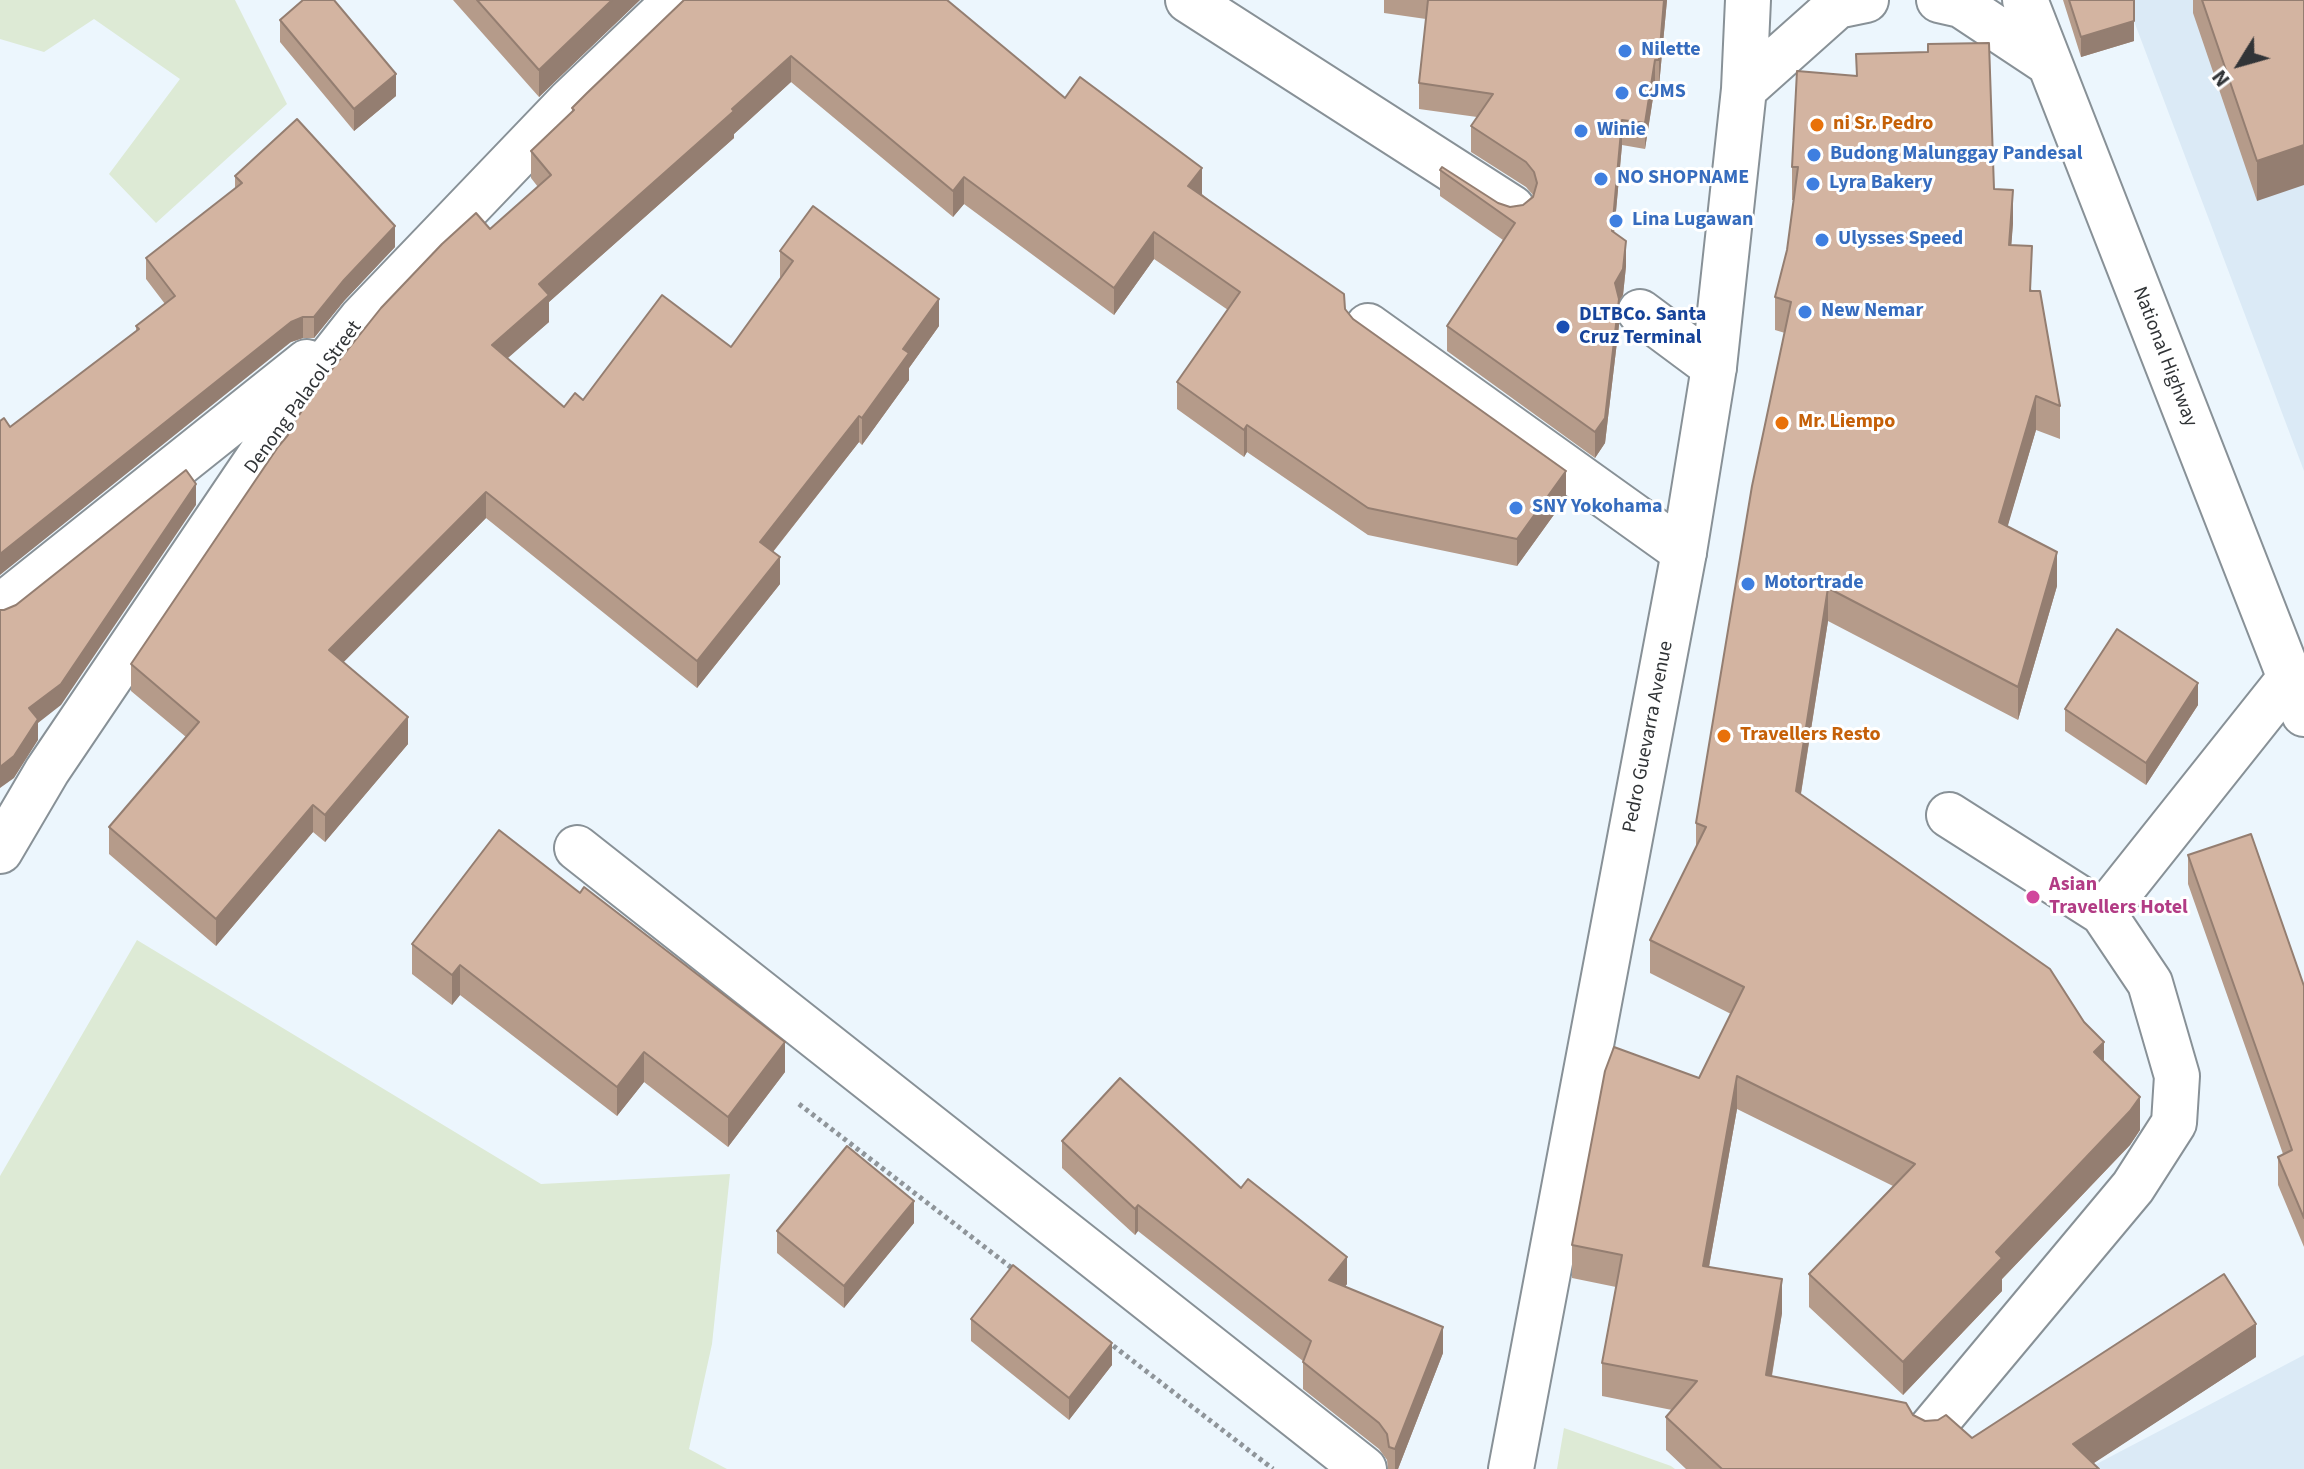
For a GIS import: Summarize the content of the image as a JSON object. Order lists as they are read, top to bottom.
{
  "streets": {
    "main road": ["National Highway", "Denong Palacol Street", "Pedro Guevarra Avenue"]
  },
  "places": [
    "Nilette",
    "CJMS",
    "ni Sr. Pedro",
    "Winie",
    "Budong Malunggay Pandesal",
    "NO SHOPNAME",
    "Lyra Bakery",
    "Lina Lugawan",
    "Ulysses Speed",
    "New Nemar",
    "DLTBCo. Santa Cruz Terminal",
    "Mr. Liempo",
    "SNY Yokohama",
    "Motortrade",
    "Travellers Resto",
    "Asian Travellers Hotel"
  ],
  "north": "bottom left"
}
